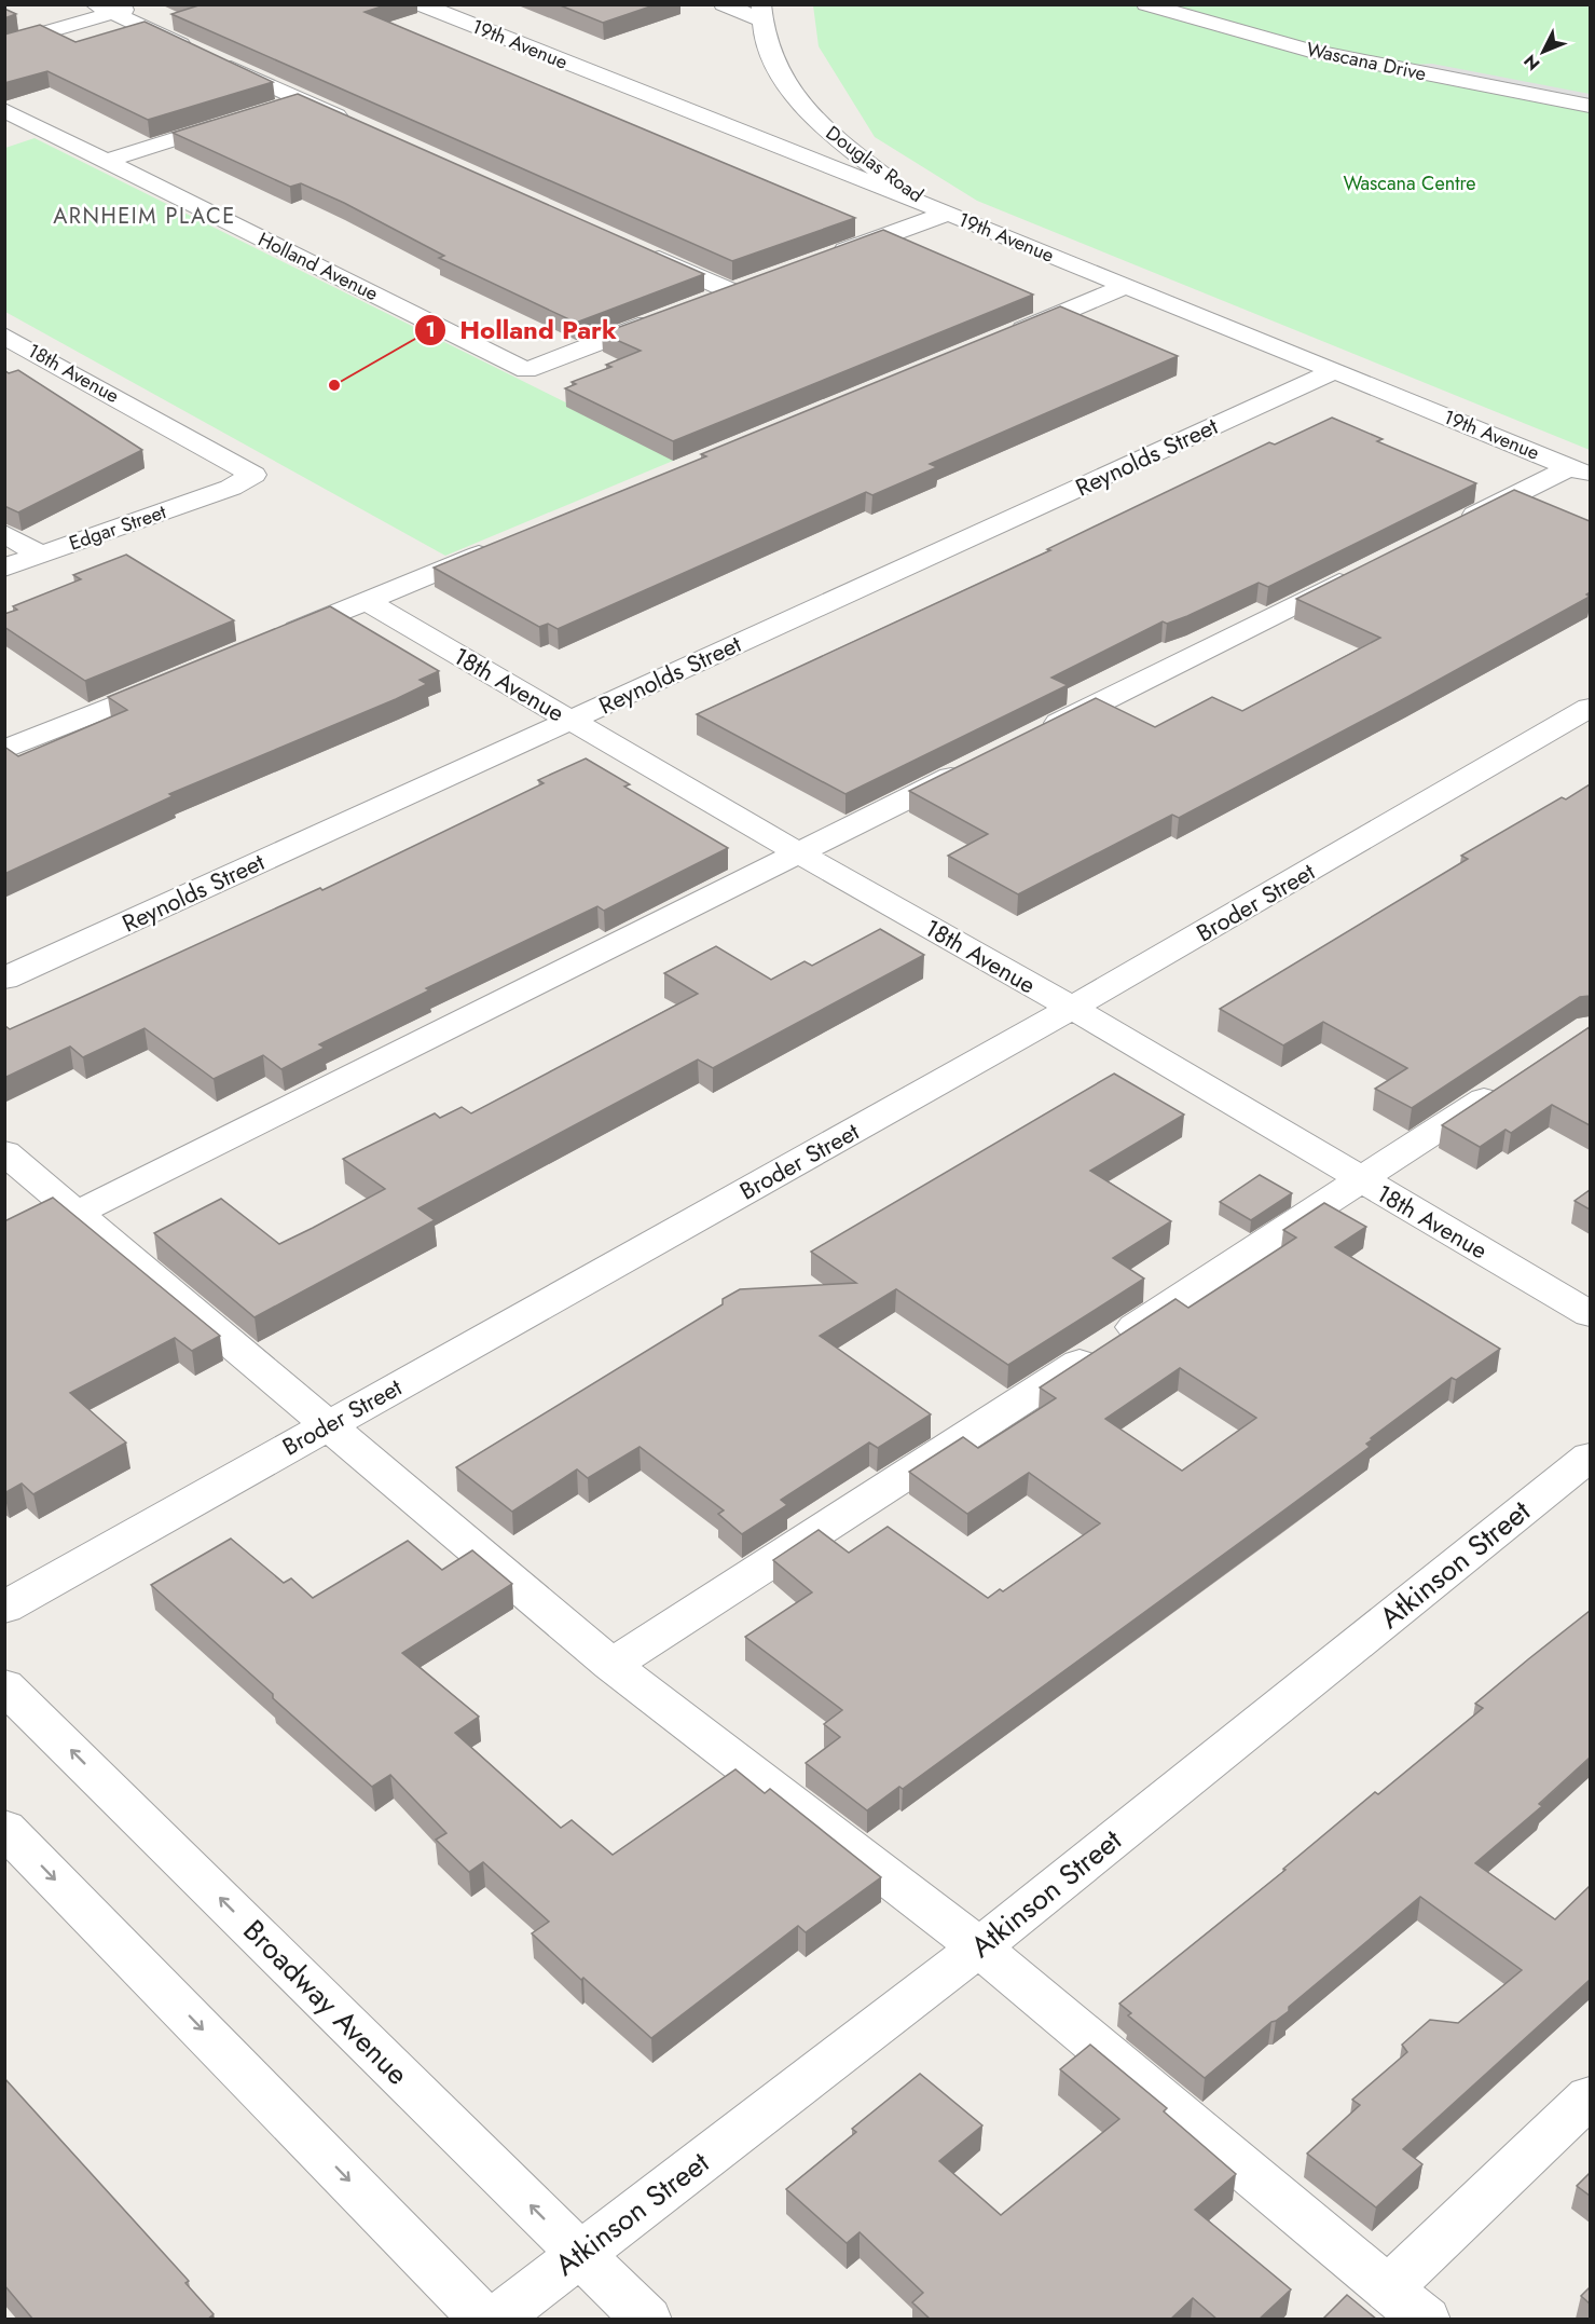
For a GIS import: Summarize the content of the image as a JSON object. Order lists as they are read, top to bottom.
{
  "streets": {
    "street": [
      "19th Avenue",
      "Wascana Drive",
      "Douglas Road",
      "Holland Avenue",
      "18th Avenue",
      "Reynolds Street",
      "Edgar Street",
      "Broder Street",
      "Atkinson Street",
      "Broadway Avenue"
    ]
  },
  "crossings": [
    ["19th Avenue", "Douglas Road"],
    ["19th Avenue", "Reynolds Street"],
    ["18th Avenue", "Reynolds Street"],
    ["18th Avenue", "Edgar Street"],
    ["18th Avenue", "Broder Street"],
    ["Atkinson Street", "Broadway Avenue"]
  ],
  "districts": ["ARNHEIM PLACE"],
  "parks": ["Wascana Centre"],
  "places": ["Holland Park"],
  "north": "bottom left"
}
